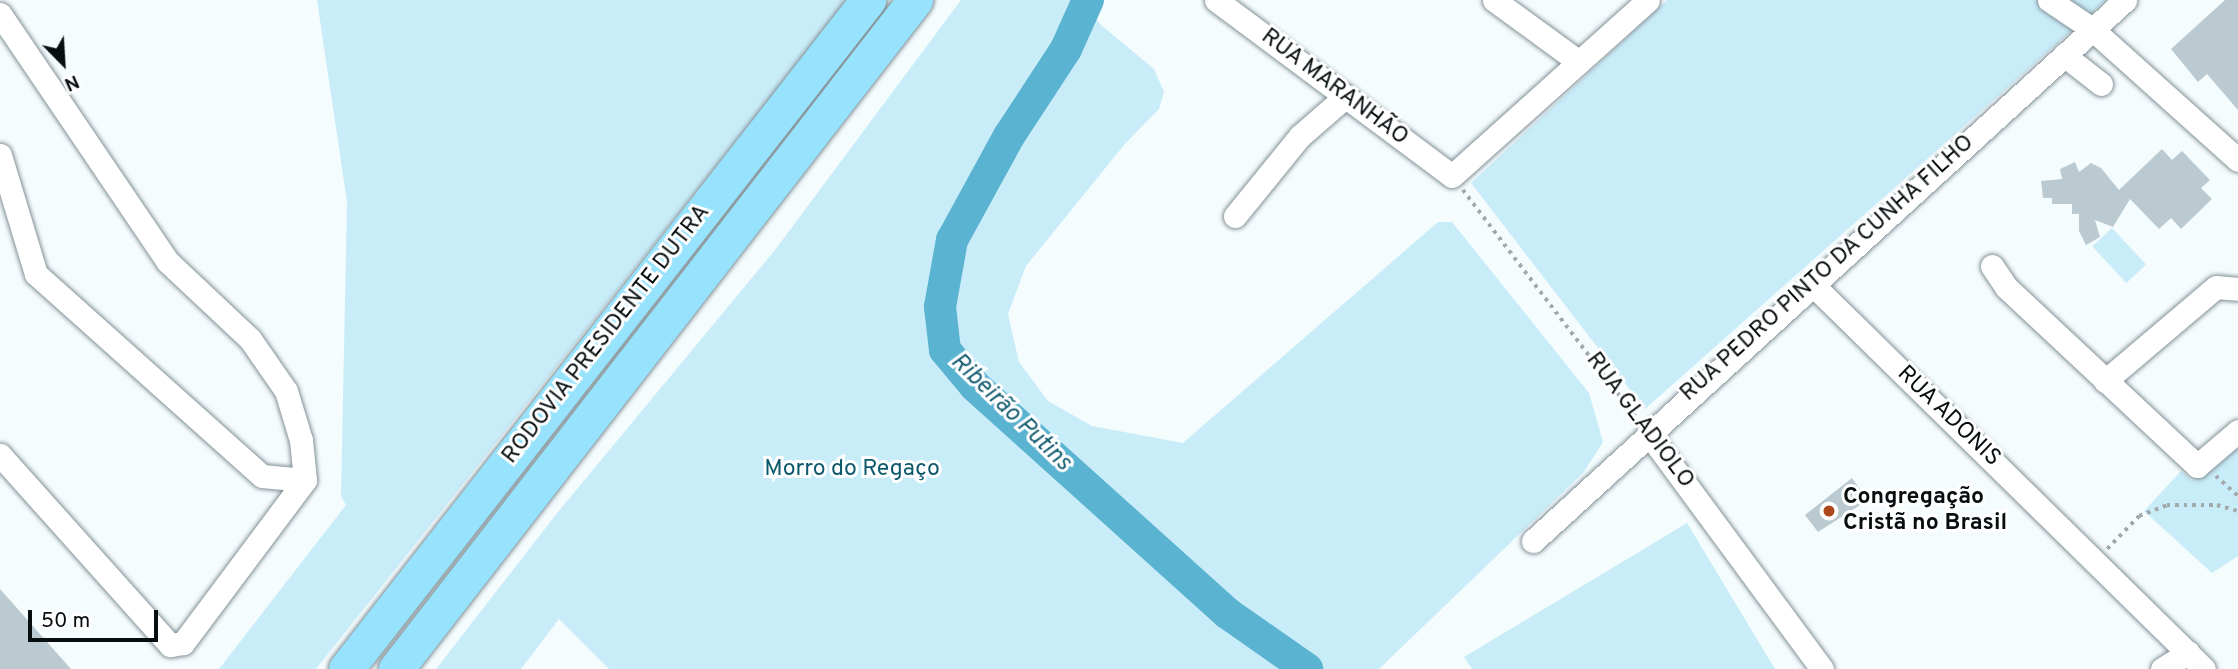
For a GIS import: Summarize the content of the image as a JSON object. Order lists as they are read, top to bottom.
{
  "streets": {
    "highway": ["RODOVIA PRESIDENTE DUTRA"],
    "street": [
      "RUA MARANHÃO",
      "RUA PEDRO PINTO DA CUNHA FILHO",
      "RUA ADONIS",
      "RUA GLADIOLO"
    ]
  },
  "crossings": [
    ["RUA MARANHÃO", "RUA GLADIOLO"],
    ["RUA PEDRO PINTO DA CUNHA FILHO", "RUA ADONIS"],
    ["RUA PEDRO PINTO DA CUNHA FILHO", "RUA GLADIOLO"]
  ],
  "water": ["Ribeirão Putins"],
  "parks": ["Morro do Regaço"],
  "places": ["Congregação Cristã no Brasil"],
  "scale_bar": "50 m",
  "north": "bottom right"
}
